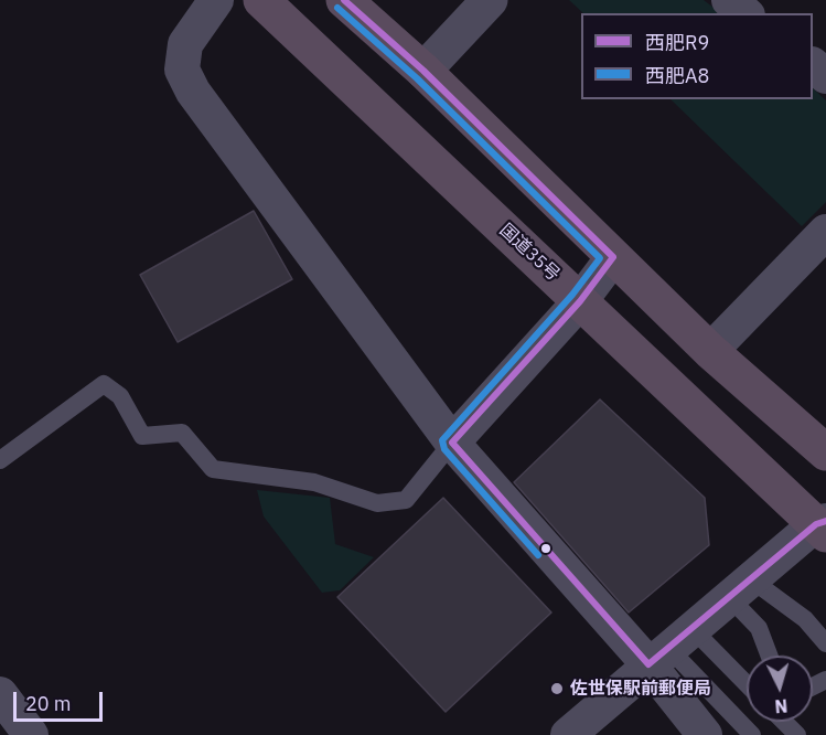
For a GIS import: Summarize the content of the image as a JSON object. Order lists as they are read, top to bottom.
{
  "streets": {
    "highway": ["国道35号"]
  },
  "places": ["佐世保駅前郵便局"],
  "lines": ["transit line 西肥R9", "transit line 西肥A8"],
  "legend": ["西肥R9", "西肥A8"],
  "scale_bar": "20 m",
  "north": "bottom"
}
